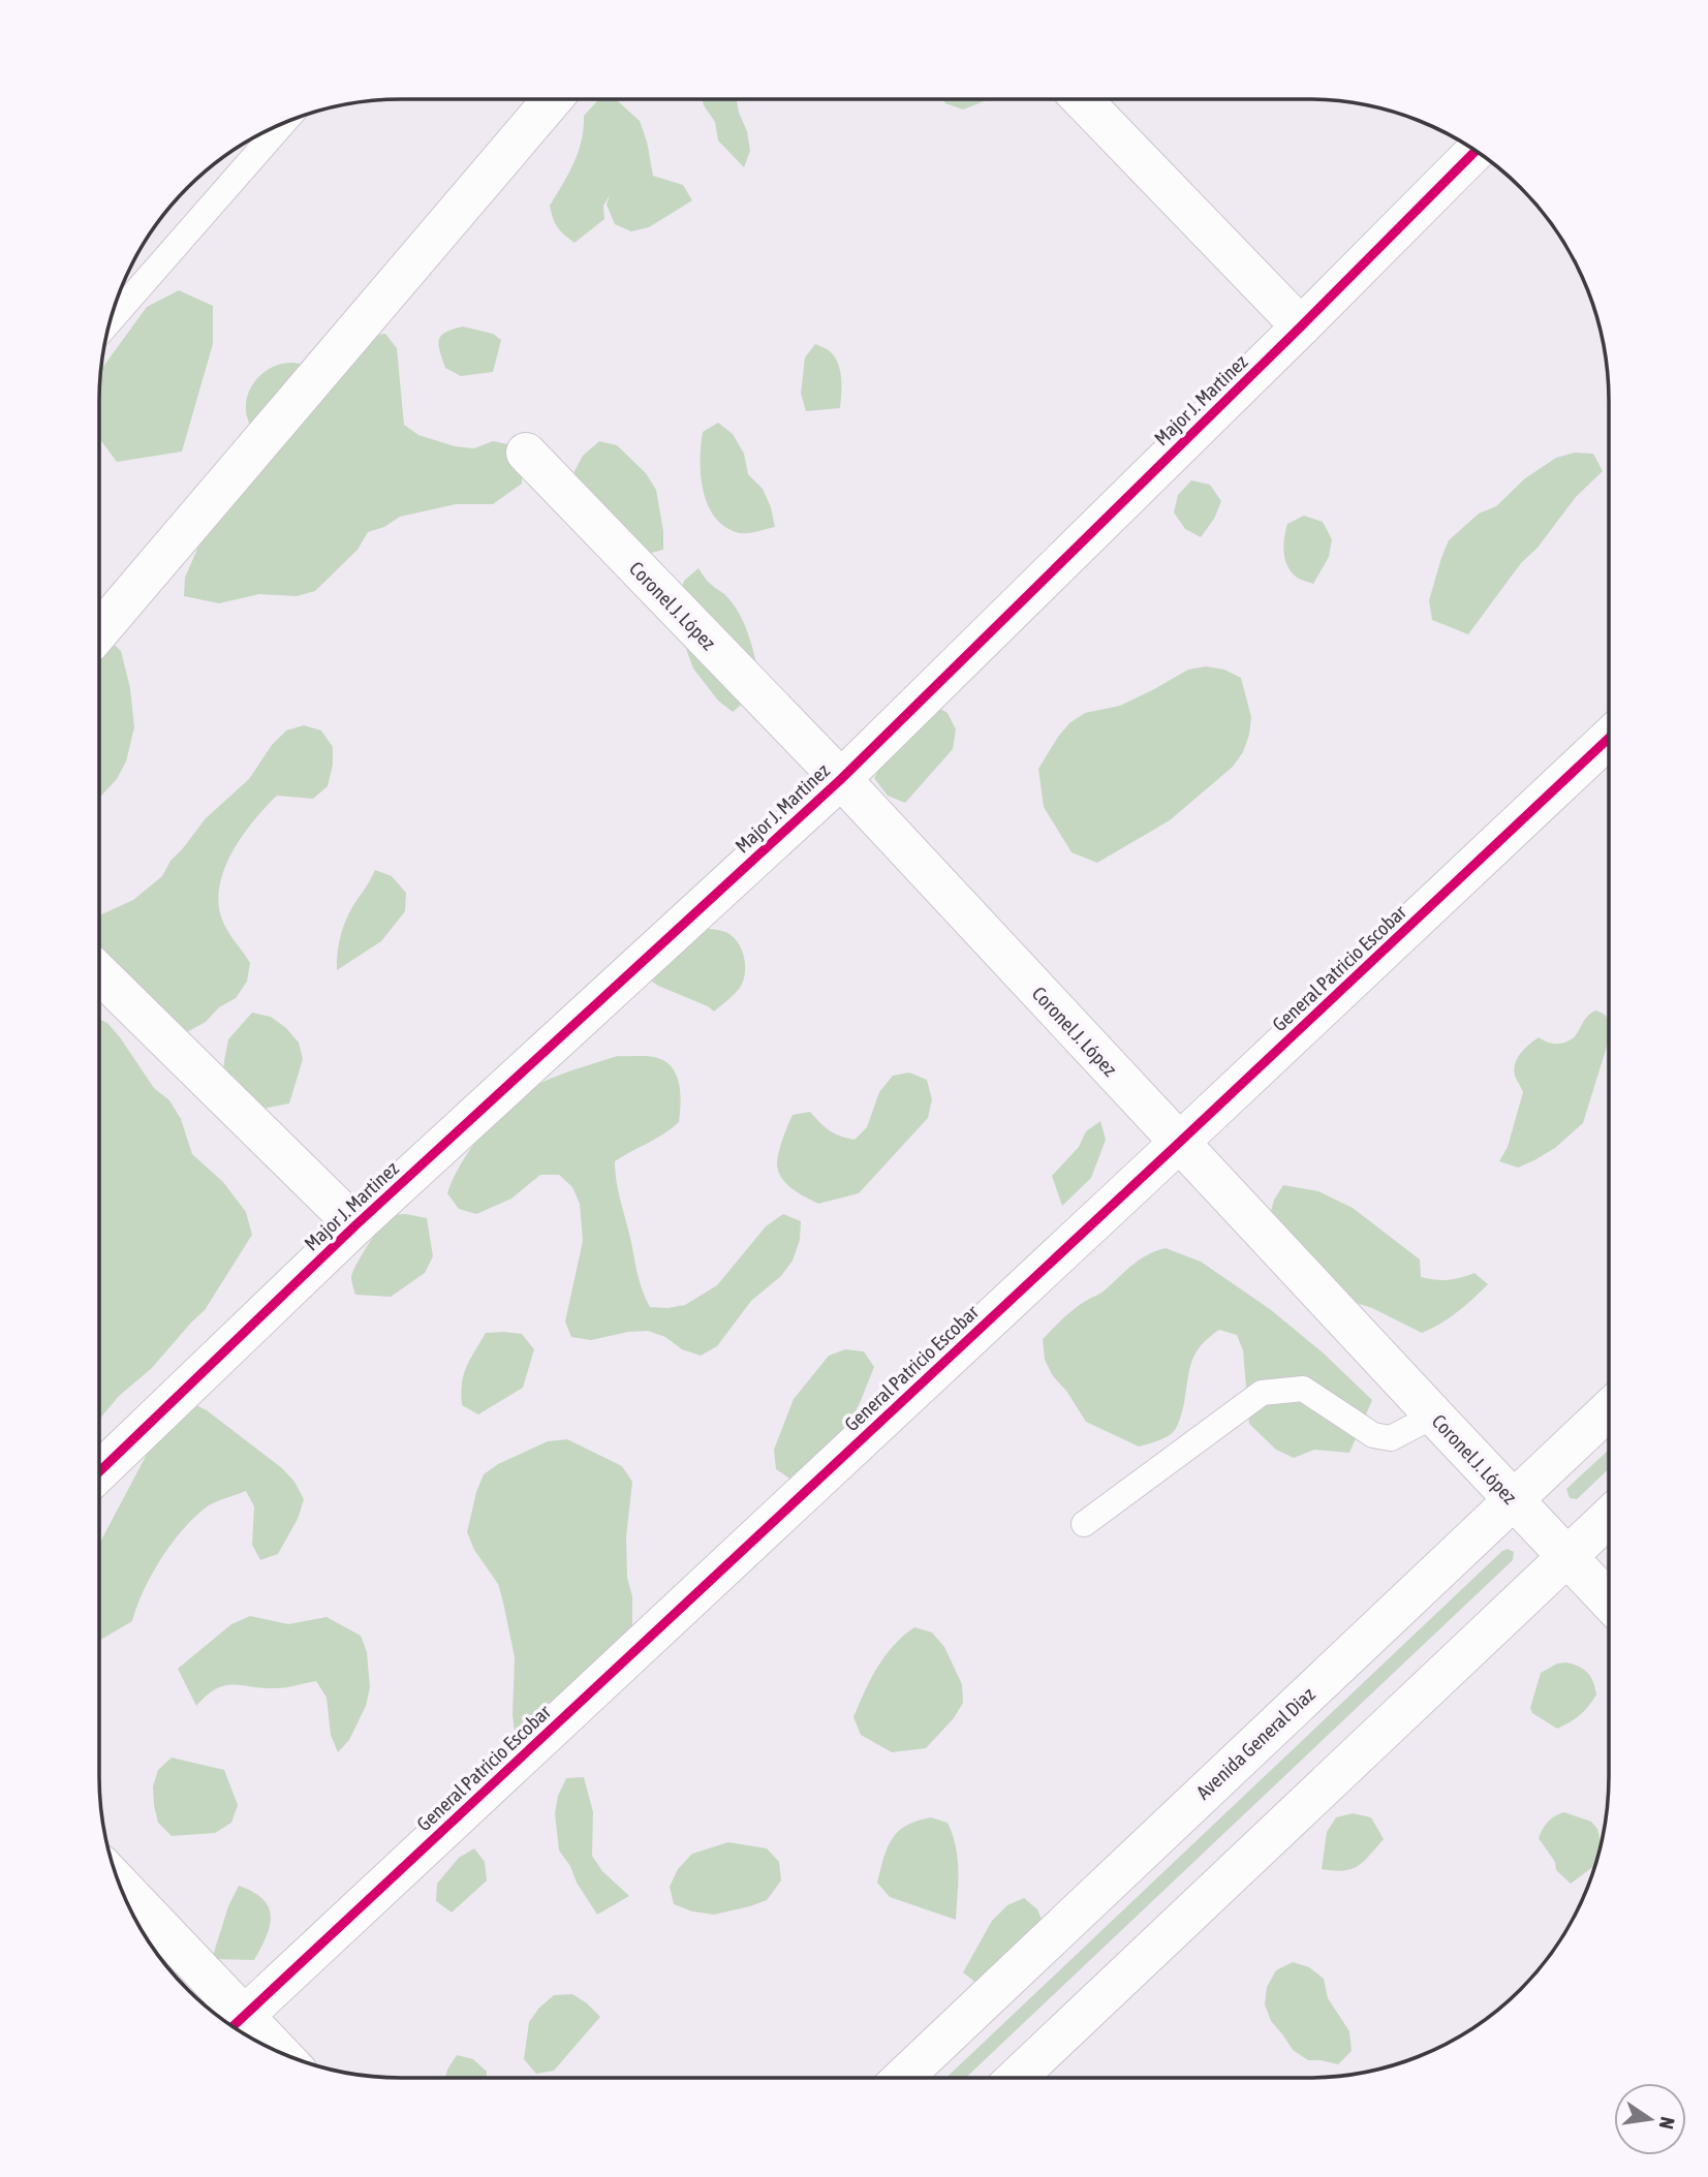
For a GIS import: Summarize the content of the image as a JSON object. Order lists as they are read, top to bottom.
{
  "streets": {
    "street": [
      "Major J. Martinez",
      "Coronel J. López",
      "General Patricio Escobar",
      "Avenida General Diaz"
    ]
  },
  "crossings": [
    ["Major J. Martinez", "Coronel J. López"],
    ["Coronel J. López", "General Patricio Escobar"],
    ["Coronel J. López", "Avenida General Diaz"]
  ],
  "north": "right"
}
